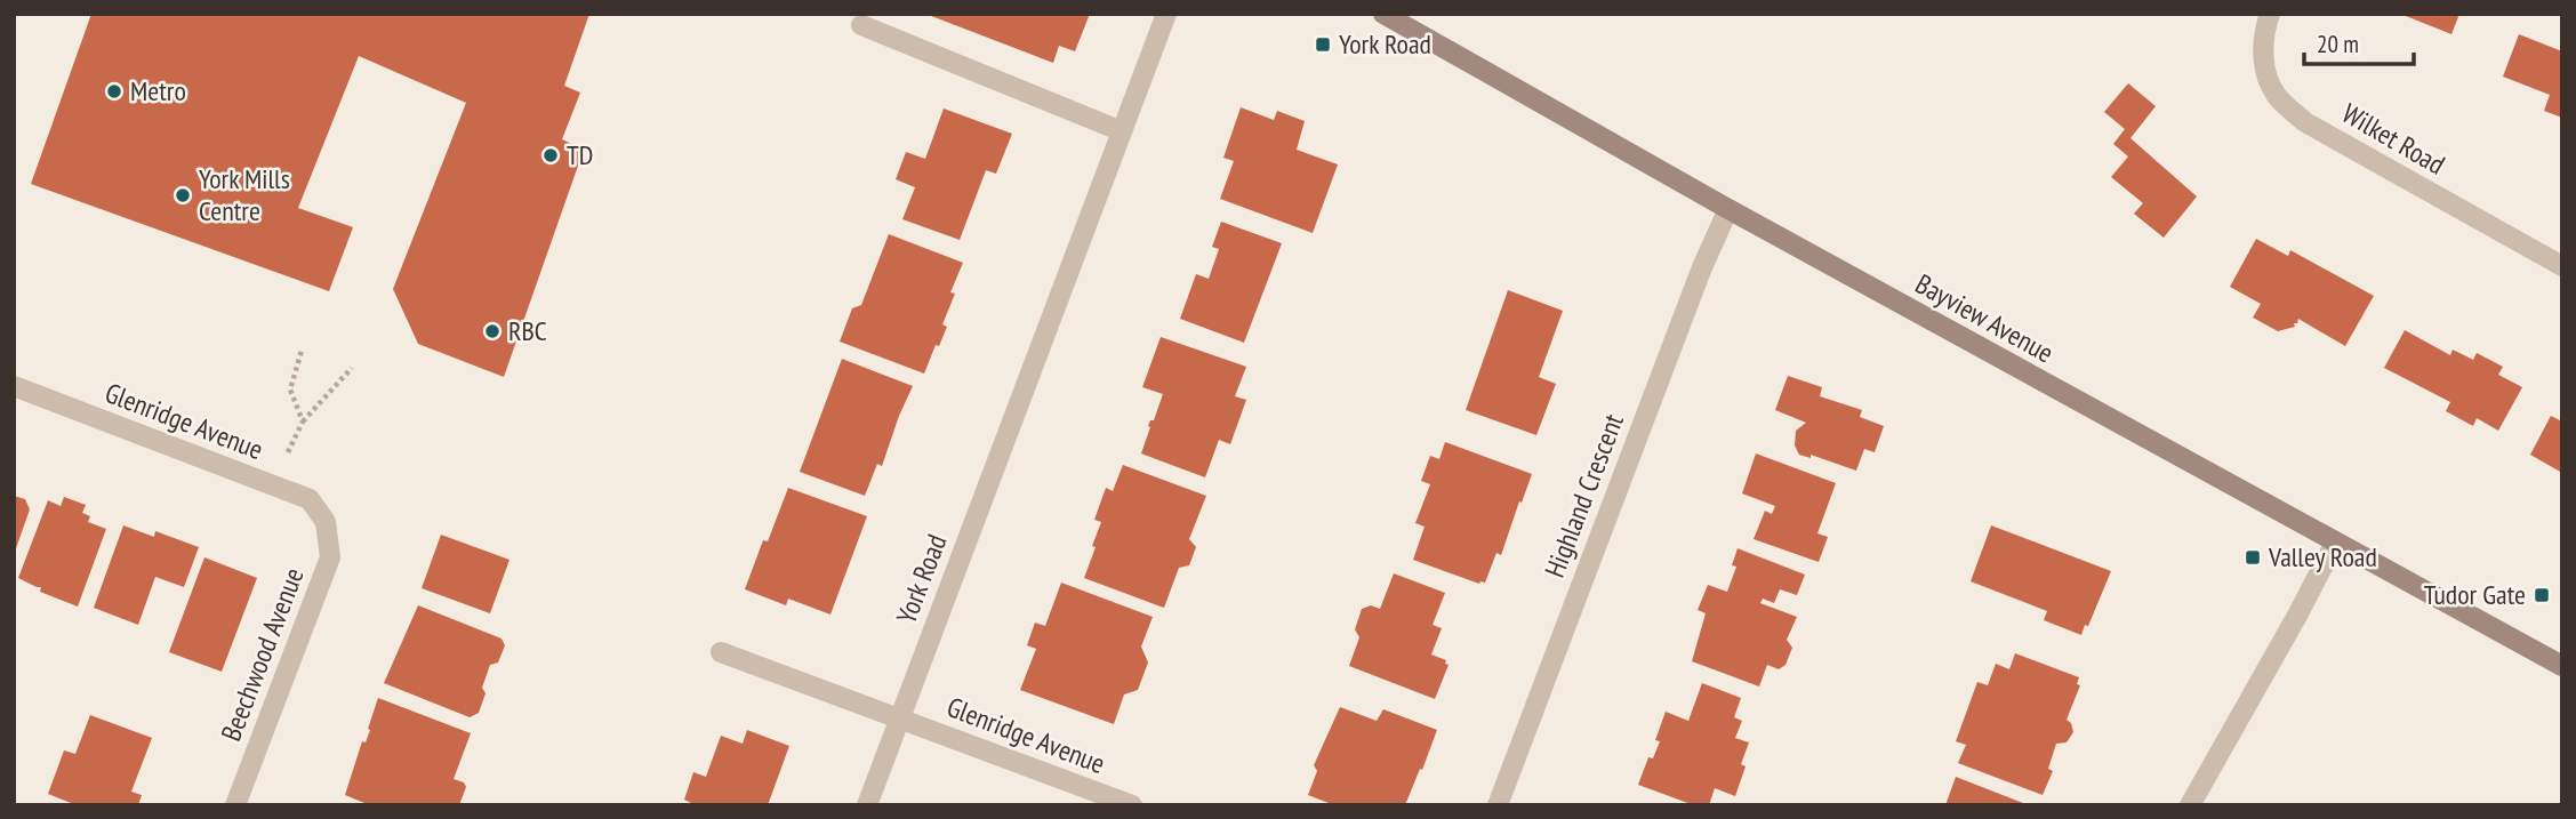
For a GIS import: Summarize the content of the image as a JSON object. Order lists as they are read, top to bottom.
{
  "streets": {
    "main road": ["Bayview Avenue"],
    "street": [
      "Wilket Road",
      "Glenridge Avenue",
      "Highland Crescent",
      "York Road",
      "Beechwood Avenue"
    ]
  },
  "crossings": [
    ["Bayview Avenue", "Highland Crescent"],
    ["Glenridge Avenue", "York Road"],
    ["Glenridge Avenue", "Beechwood Avenue"]
  ],
  "places": {
    "transit": ["York Road", "Valley Road", "Tudor Gate"],
    "other": [
      "Metro",
      "TD",
      "York Mills Centre",
      "RBC"
    ]
  },
  "scale_bar": "20 m"
}
